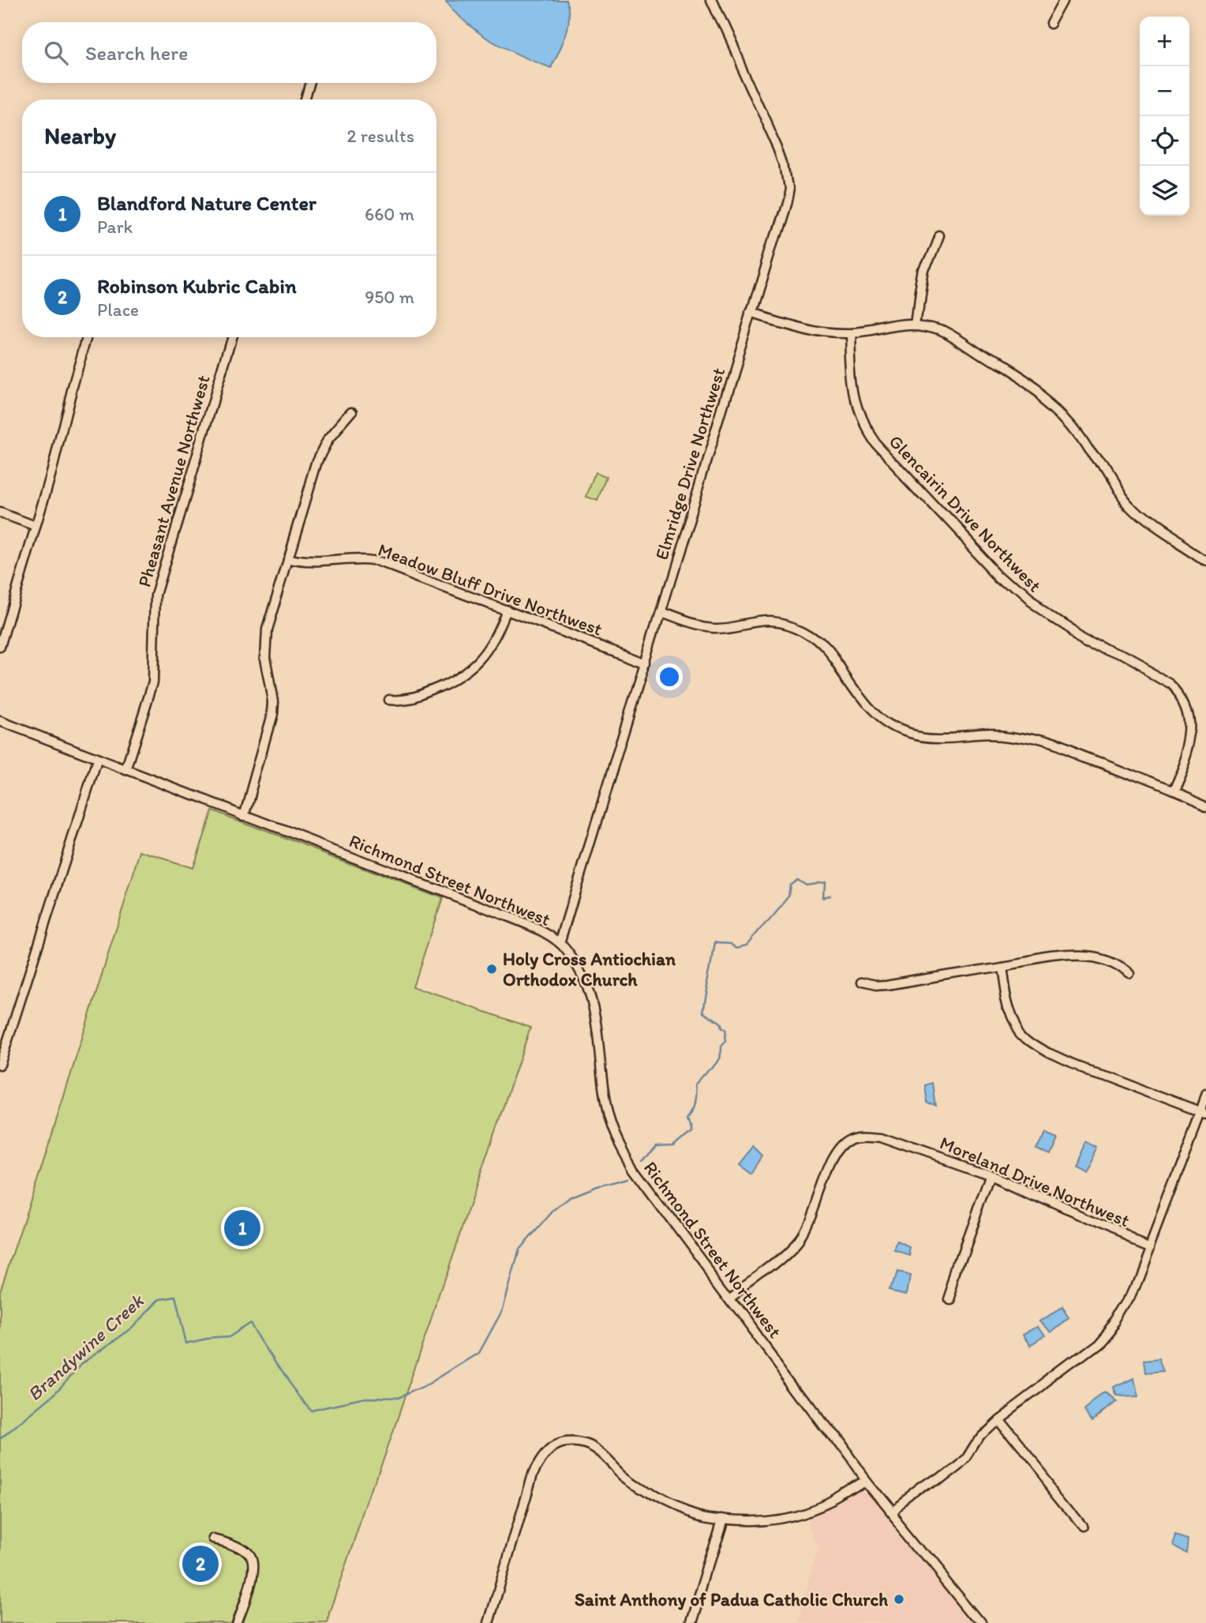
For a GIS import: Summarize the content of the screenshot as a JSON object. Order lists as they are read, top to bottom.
{
  "streets": {
    "street": [
      "Elmridge Drive Northwest",
      "Pheasant Avenue Northwest",
      "Glencairin Drive Northwest",
      "Meadow Bluff Drive Northwest",
      "Richmond Street Northwest",
      "Moreland Drive Northwest"
    ]
  },
  "crossings": [
    ["Elmridge Drive Northwest", "Meadow Bluff Drive Northwest"],
    ["Elmridge Drive Northwest", "Richmond Street Northwest"],
    ["Pheasant Avenue Northwest", "Richmond Street Northwest"],
    ["Richmond Street Northwest", "Moreland Drive Northwest"]
  ],
  "water": ["Brandywine Creek"],
  "places": ["Holy Cross Antiochian Orthodox Church", "Saint Anthony of Padua Catholic Church"],
  "page": {
    "map_buttons": ["+", "−"],
    "search": "Search here",
    "heading": ["Nearby", "2 results"],
    "list": [
      {
        "mark": "1",
        "name": "Blandford Nature Center",
        "note": "Park",
        "value": "660 m"
      },
      {
        "mark": "2",
        "name": "Robinson Kubric Cabin",
        "note": "Place",
        "value": "950 m"
      }
    ],
    "pins": ["1", "2"]
  }
}
